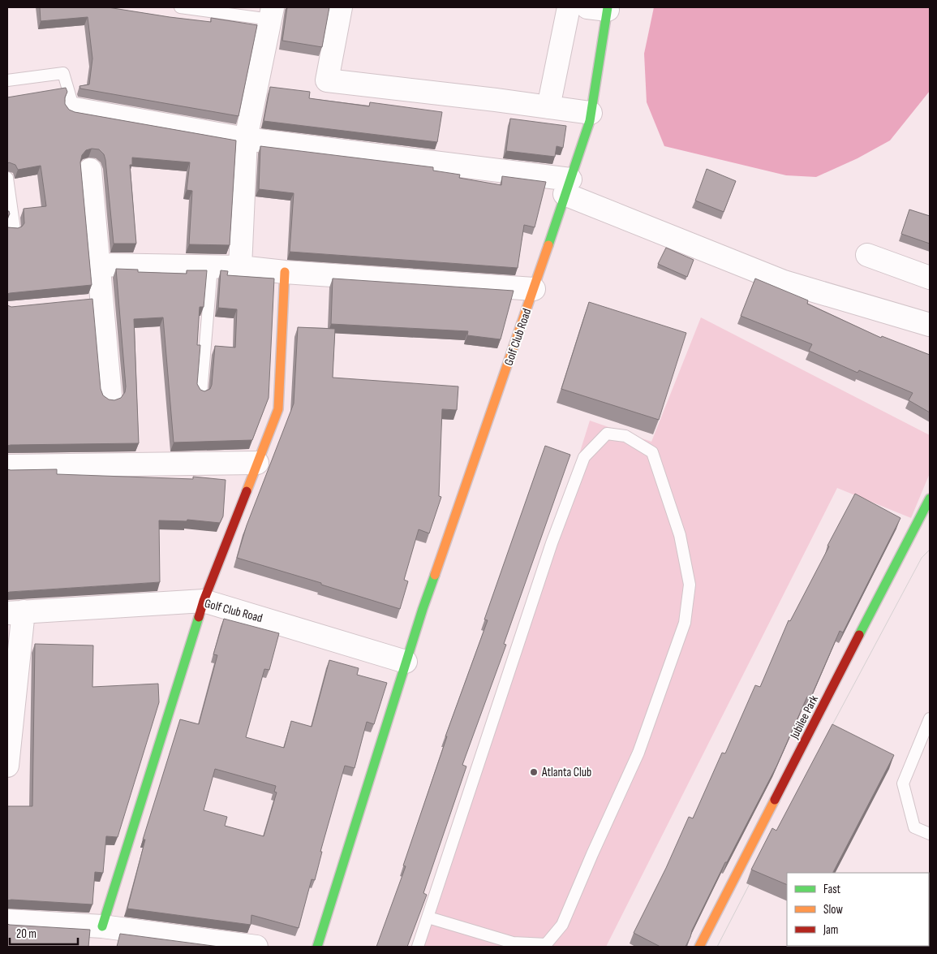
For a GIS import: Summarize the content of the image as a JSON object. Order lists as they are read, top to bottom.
{
  "streets": {
    "street": ["Golf Club Road", "Jubilee Park"]
  },
  "places": ["Atlanta Club"],
  "legend": ["Fast", "Slow", "Jam"],
  "scale_bar": "20 m"
}
